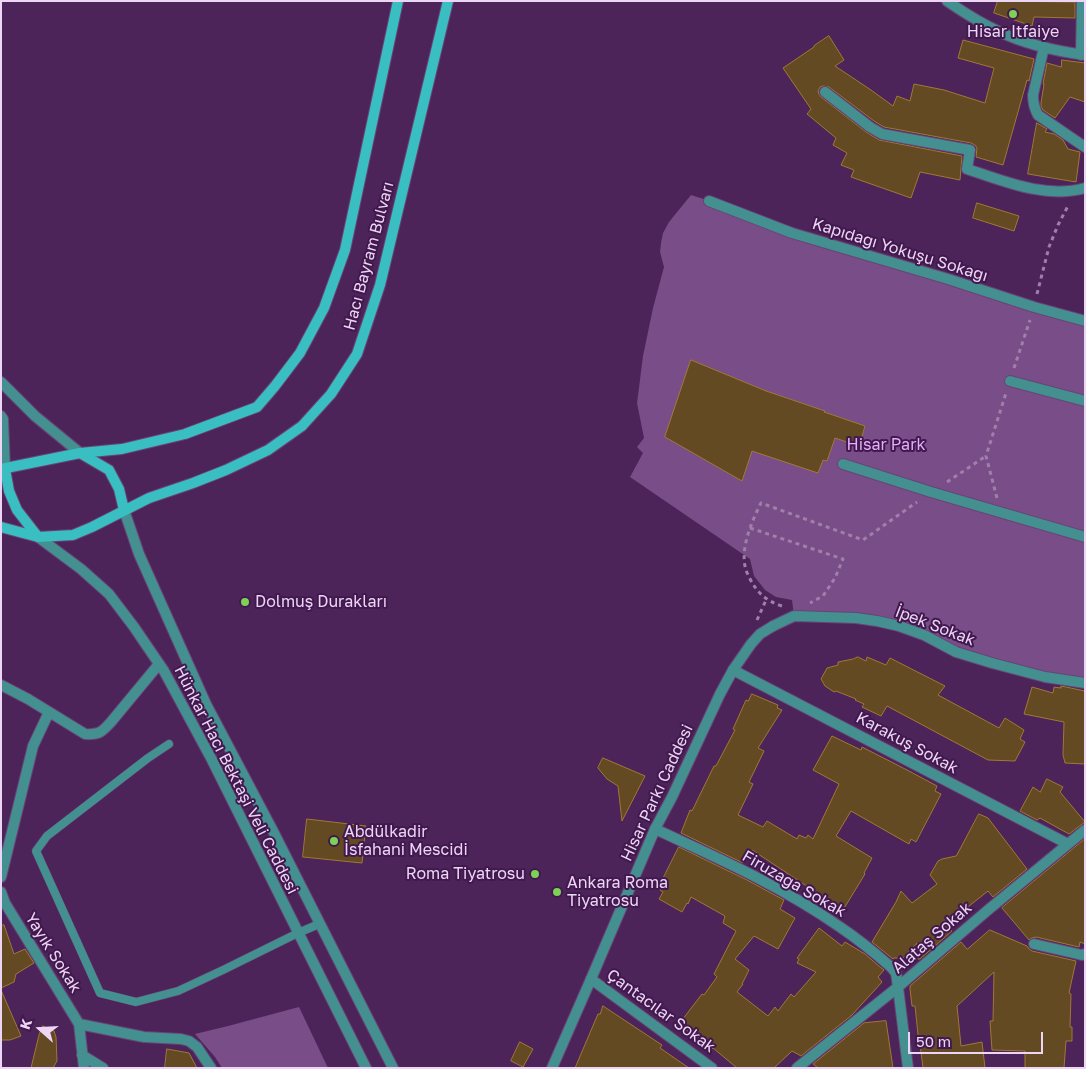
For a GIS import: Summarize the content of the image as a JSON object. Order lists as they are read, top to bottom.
{
  "streets": {
    "main road": ["Hacı Bayram Bulvarı"],
    "street": [
      "Kapıdağı Yokuşu Sokağı",
      "İpek Sokak",
      "Karakuş Sokak",
      "Hünkar Hacı Bektaşi Veli Caddesi",
      "Hisar Parkı Caddesi",
      "Firuzağa Sokak",
      "Alataş Sokak",
      "Yayık Sokak",
      "Çantacılar Sokak"
    ]
  },
  "crossings": [
    ["Hacı Bayram Bulvarı", "Hünkar Hacı Bektaşi Veli Caddesi"],
    ["İpek Sokak", "Hisar Parkı Caddesi"],
    ["Karakuş Sokak", "Hisar Parkı Caddesi"],
    ["Karakuş Sokak", "Alataş Sokak"],
    ["Hisar Parkı Caddesi", "Firuzağa Sokak"],
    ["Hisar Parkı Caddesi", "Çantacılar Sokak"],
    ["Firuzağa Sokak", "Alataş Sokak"]
  ],
  "parks": ["Hisar Park"],
  "places": [
    "Hisar Itfaiye",
    "Dolmuş Durakları",
    "Abdülkadir İsfahani Mescidi",
    "Roma Tiyatrosu",
    "Ankara Roma Tiyatrosu"
  ],
  "scale_bar": "50 m",
  "north": "left"
}
